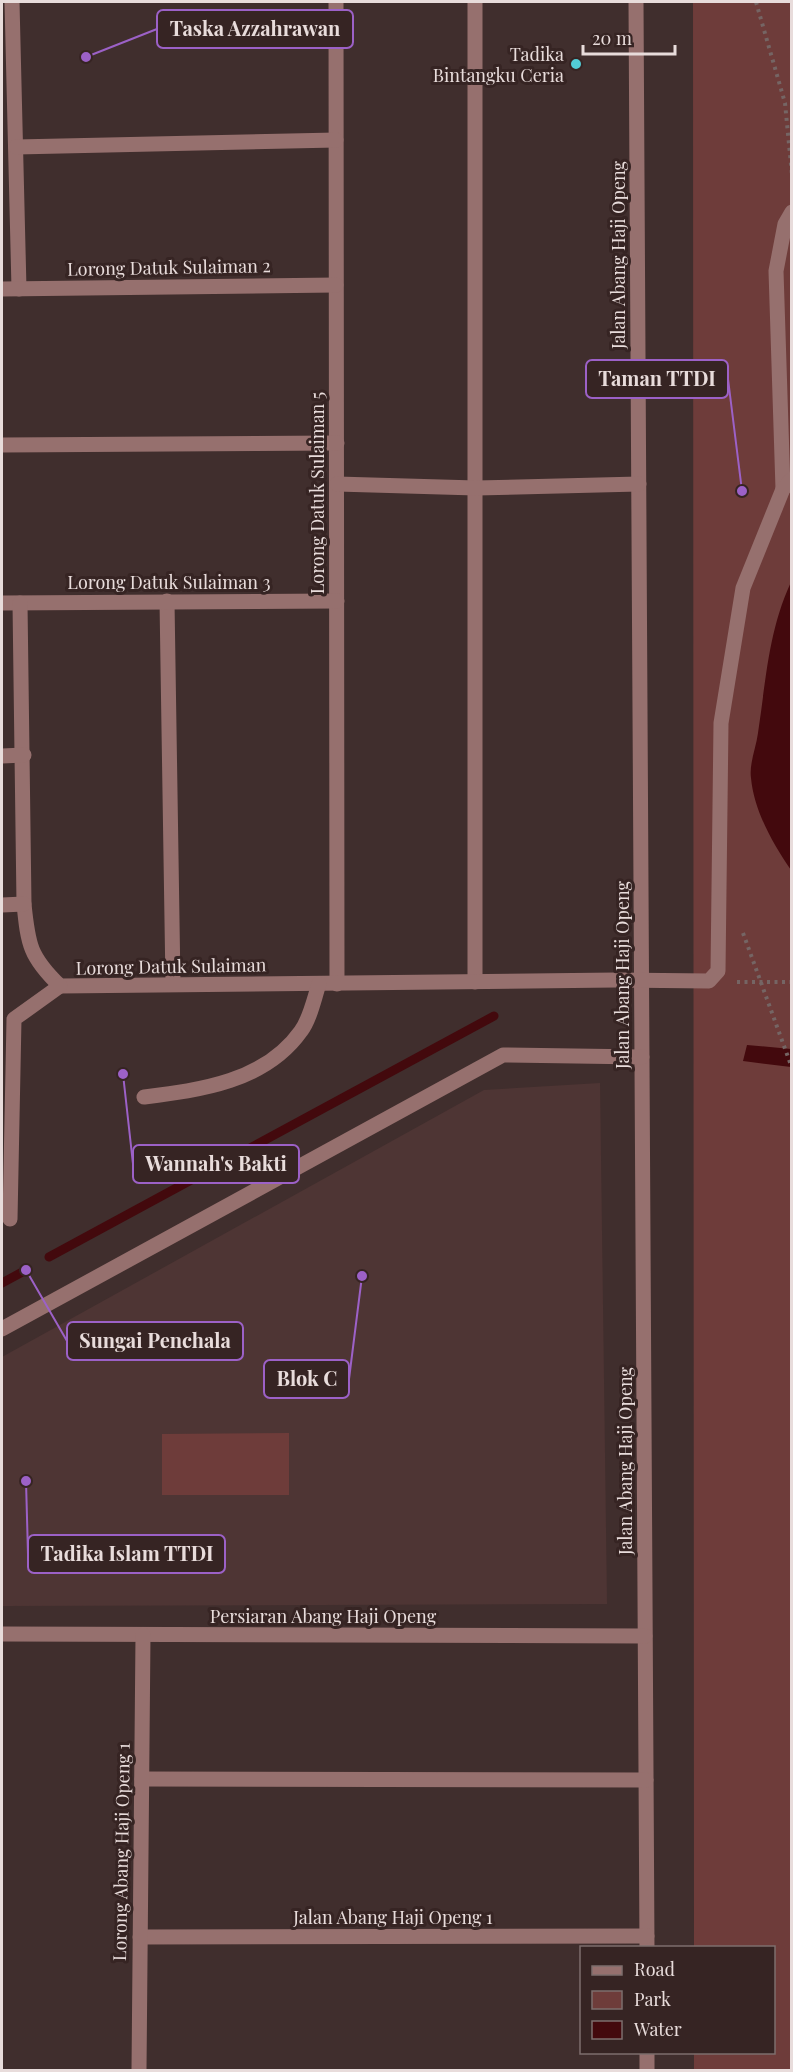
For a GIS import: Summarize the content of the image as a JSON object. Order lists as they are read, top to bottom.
{
  "streets": {
    "street": [
      "Jalan Abang Haji Openg",
      "Lorong Datuk Sulaiman 2",
      "Lorong Datuk Sulaiman 5",
      "Lorong Datuk Sulaiman 3",
      "Lorong Datuk Sulaiman",
      "Persiaran Abang Haji Openg",
      "Lorong Abang Haji Openg 1",
      "Jalan Abang Haji Openg 1"
    ]
  },
  "crossings": [
    ["Jalan Abang Haji Openg", "Lorong Datuk Sulaiman"],
    ["Jalan Abang Haji Openg", "Persiaran Abang Haji Openg"],
    ["Jalan Abang Haji Openg", "Jalan Abang Haji Openg 1"],
    ["Lorong Datuk Sulaiman 2", "Lorong Datuk Sulaiman 5"],
    ["Lorong Datuk Sulaiman 5", "Lorong Datuk Sulaiman 3"],
    ["Lorong Datuk Sulaiman 5", "Lorong Datuk Sulaiman"],
    ["Lorong Datuk Sulaiman 3", "Lorong Datuk Sulaiman"],
    ["Persiaran Abang Haji Openg", "Lorong Abang Haji Openg 1"],
    ["Lorong Abang Haji Openg 1", "Jalan Abang Haji Openg 1"]
  ],
  "places": [
    "Taska Azzahrawan",
    "Tadika Bintangku Ceria",
    "Taman TTDI",
    "Wannah's Bakti",
    "Sungai Penchala",
    "Blok C",
    "Tadika Islam TTDI"
  ],
  "legend": ["Road", "Park", "Water"],
  "scale_bar": "20 m"
}
